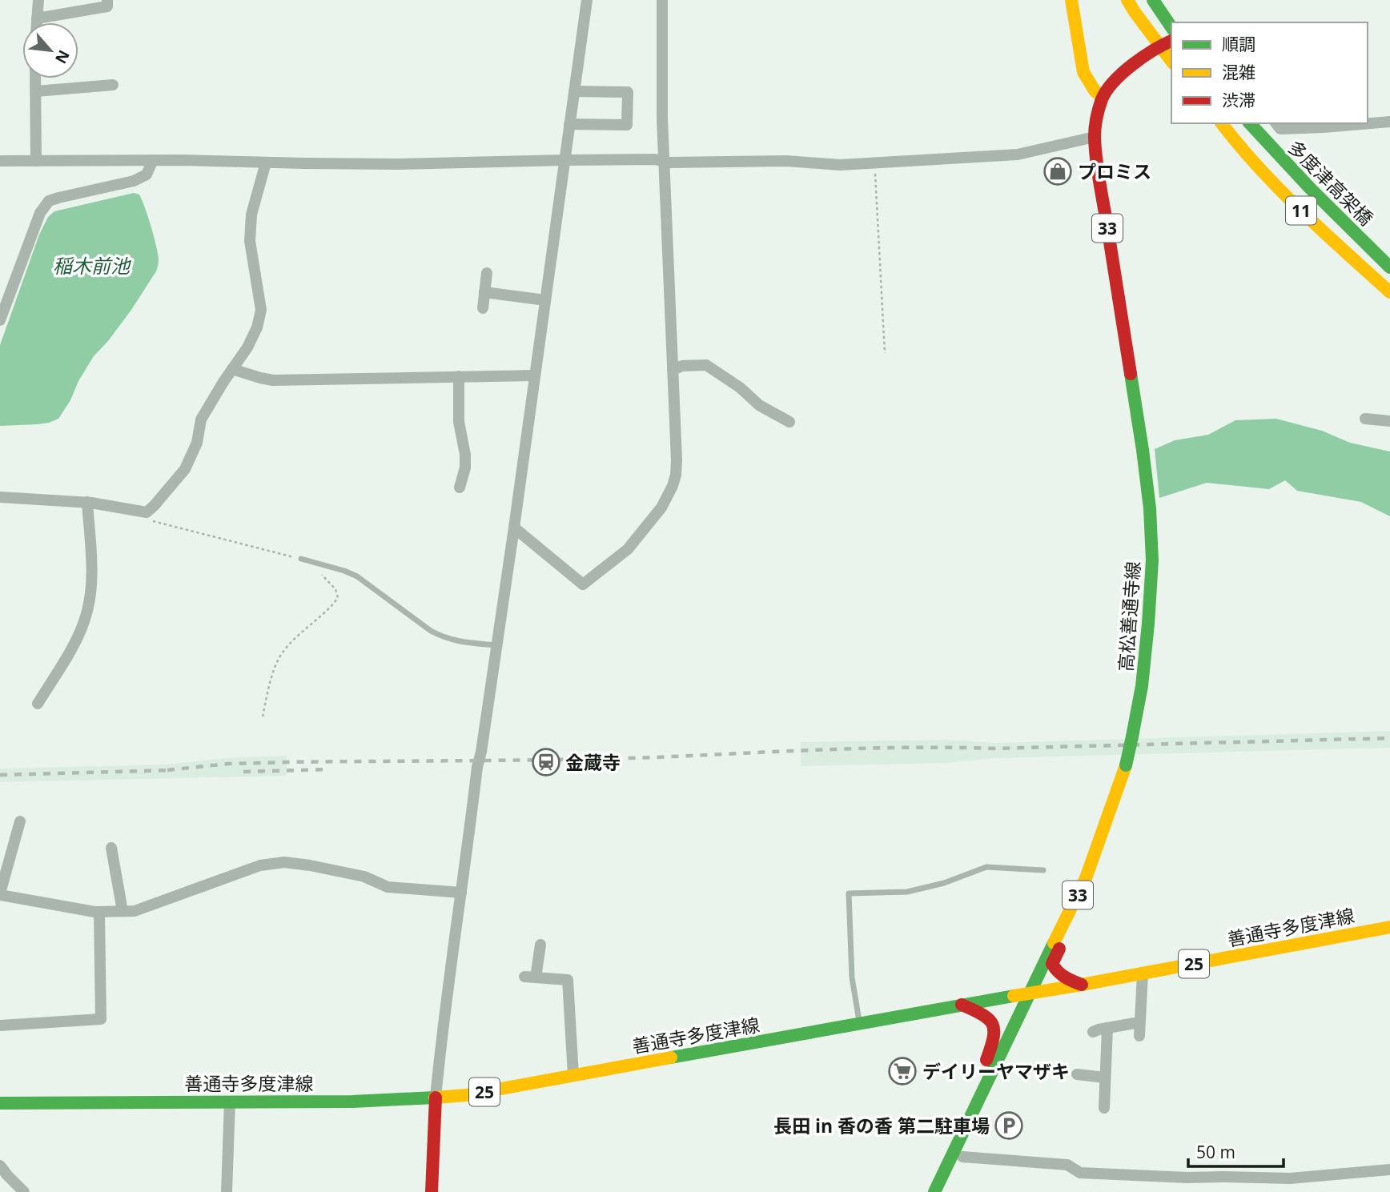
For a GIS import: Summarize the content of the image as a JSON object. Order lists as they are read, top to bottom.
{
  "streets": {
    "main road": [
      "多度津高架橋",
      "11",
      "33",
      "高松善通寺線",
      "善通寺多度津線",
      "25"
    ]
  },
  "crossings": [
    ["高松善通寺線", "善通寺多度津線"]
  ],
  "water": ["稲木前池"],
  "places": {
    "shop": ["プロミス"],
    "station": ["金蔵寺"],
    "supermarket": ["デイリーヤマザキ"],
    "parking": ["長田 in 香の香 第二駐車場"]
  },
  "legend": ["順調", "混雑", "渋滞"],
  "scale_bar": "50 m",
  "north": "bottom right"
}
